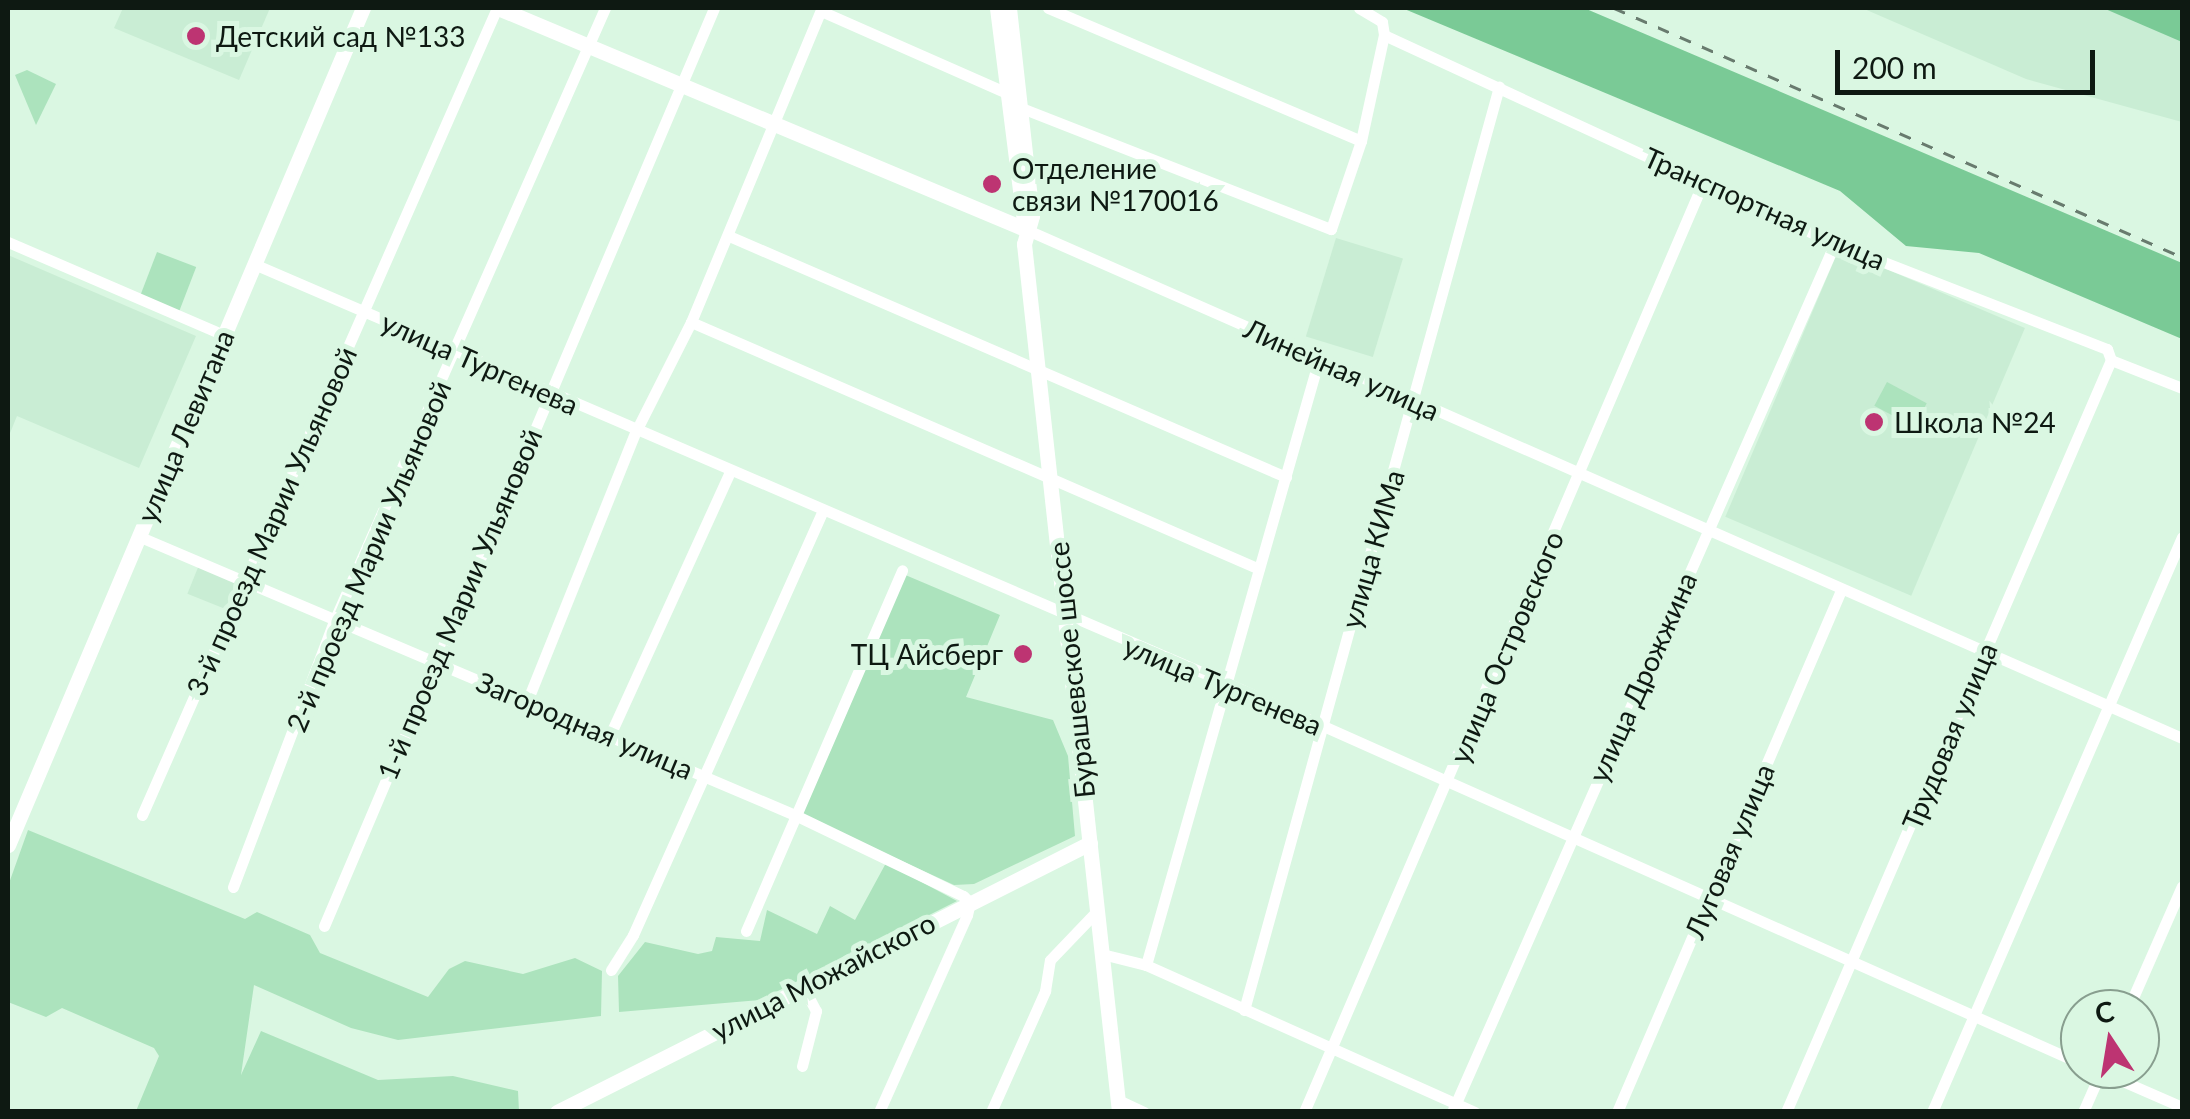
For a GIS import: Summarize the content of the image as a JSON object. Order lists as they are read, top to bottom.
{
  "streets": {
    "main road": [
      "Линейная улица",
      "улица Левитана",
      "Бурашевское шоссе",
      "улица Можайского"
    ],
    "street": [
      "Транспортная улица",
      "улица Тургенева",
      "3-й проезд Марии Ульяновой",
      "улица КИМа",
      "2-й проезд Марии Ульяновой",
      "1-й проезд Марии Ульяновой",
      "улица Островского",
      "улица Дрожжина",
      "Загородная улица",
      "Трудовая улица",
      "Луговая улица"
    ]
  },
  "crossings": [
    ["Транспортная улица", "улица КИМа"],
    ["Транспортная улица", "улица Островского"],
    ["Транспортная улица", "улица Дрожжина"],
    ["Транспортная улица", "Трудовая улица"],
    ["улица Тургенева", "улица Левитана"],
    ["улица Тургенева", "3-й проезд Марии Ульяновой"],
    ["улица Тургенева", "улица КИМа"],
    ["улица Тургенева", "2-й проезд Марии Ульяновой"],
    ["улица Тургенева", "1-й проезд Марии Ульяновой"],
    ["улица Тургенева", "улица Островского"],
    ["улица Тургенева", "Бурашевское шоссе"],
    ["улица Тургенева", "улица Дрожжина"],
    ["улица Тургенева", "Трудовая улица"],
    ["улица Тургенева", "Луговая улица"],
    ["Линейная улица", "3-й проезд Марии Ульяновой"],
    ["Линейная улица", "улица КИМа"],
    ["Линейная улица", "2-й проезд Марии Ульяновой"],
    ["Линейная улица", "1-й проезд Марии Ульяновой"],
    ["Линейная улица", "улица Островского"],
    ["Линейная улица", "Бурашевское шоссе"],
    ["Линейная улица", "улица Дрожжина"],
    ["Линейная улица", "Трудовая улица"],
    ["Линейная улица", "Луговая улица"],
    ["улица Левитана", "Загородная улица"],
    ["3-й проезд Марии Ульяновой", "Загородная улица"],
    ["2-й проезд Марии Ульяновой", "Загородная улица"],
    ["1-й проезд Марии Ульяновой", "Загородная улица"],
    ["Бурашевское шоссе", "улица Можайского"],
    ["Загородная улица", "улица Можайского"]
  ],
  "places": [
    "Детский сад №133",
    "Отделение связи №170016",
    "Школа №24",
    "ТЦ Айсберг"
  ],
  "scale_bar": "200 m",
  "north": "top"
}
